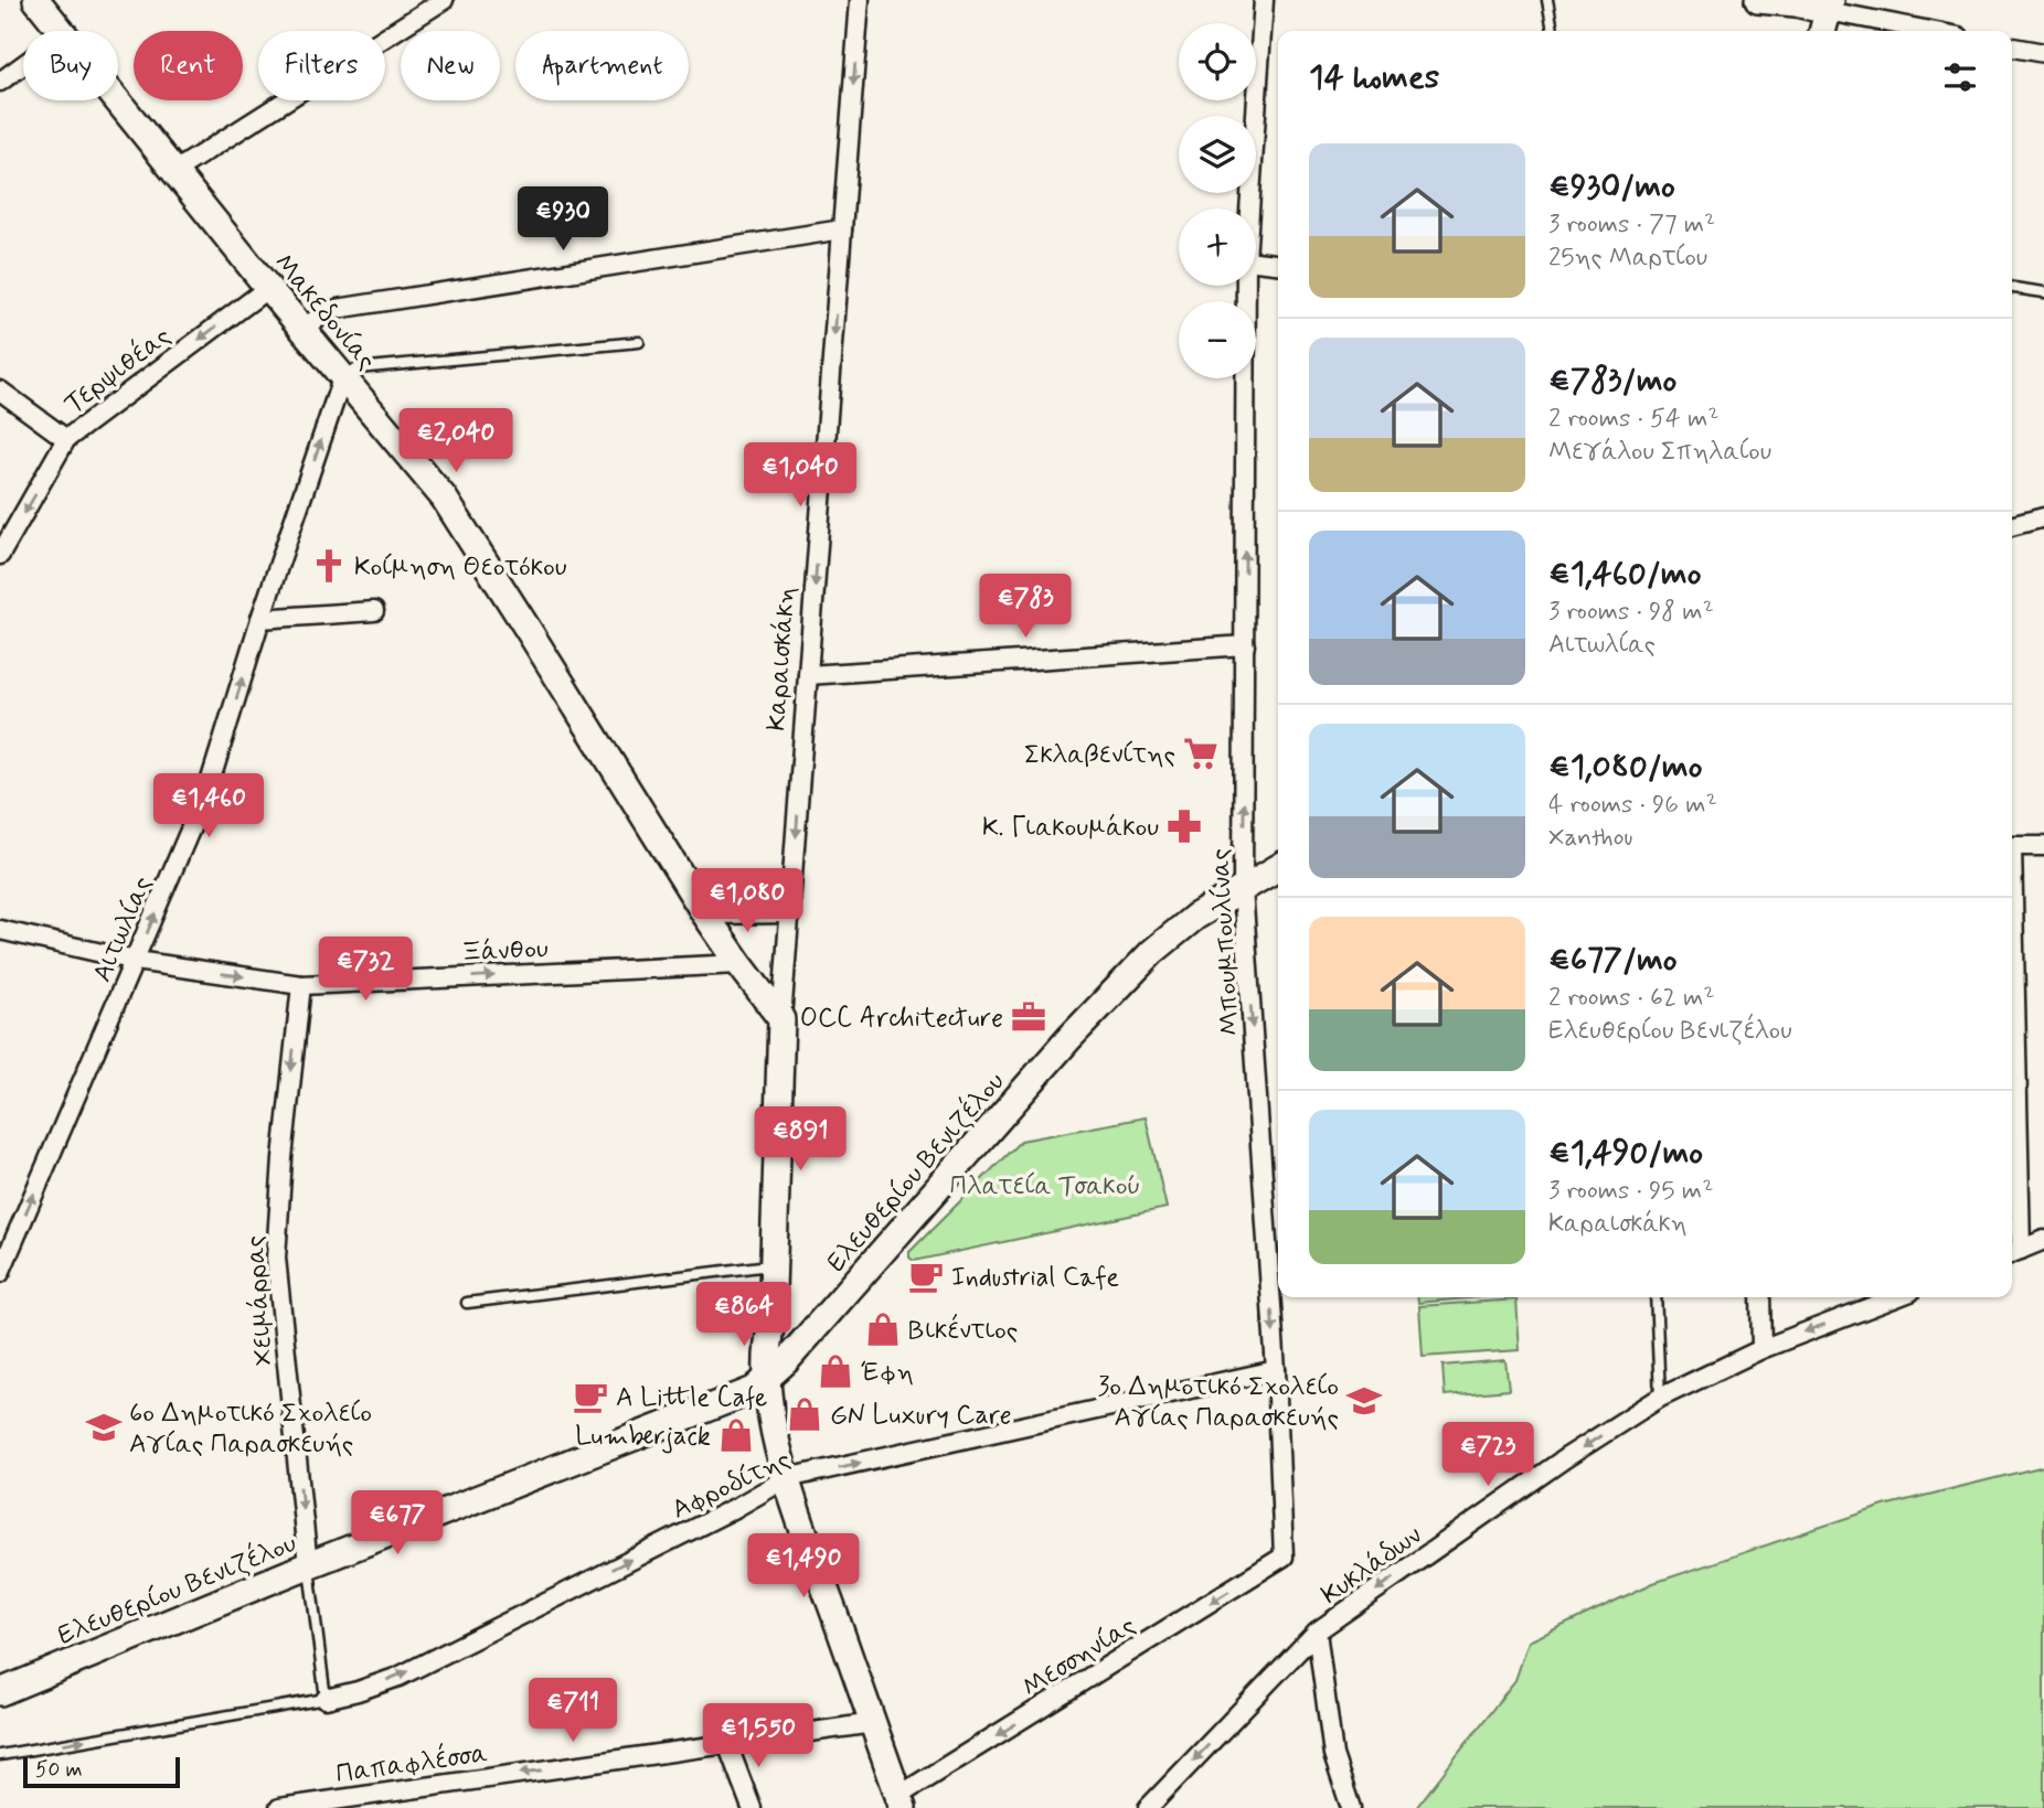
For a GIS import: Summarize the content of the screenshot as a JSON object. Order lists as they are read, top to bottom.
{
  "streets": {
    "street": [
      "Μακεδονίας",
      "Τερψιθέας",
      "Καραισκάκη",
      "Αιτωλίας",
      "Μπουμπουλίνας",
      "Ξάνθου",
      "Ελευθερίου Βενιζέλου",
      "Χειμάρρας",
      "Αφροδίτης",
      "Κυκλάδων",
      "Μεσσηνίας",
      "Παπαφλέσσα"
    ]
  },
  "crossings": [
    ["Μακεδονίας", "Τερψιθέας"],
    ["Μακεδονίας", "Καραισκάκη"],
    ["Μακεδονίας", "Αιτωλίας"],
    ["Μακεδονίας", "Ξάνθου"],
    ["Καραισκάκη", "Ελευθερίου Βενιζέλου"],
    ["Καραισκάκη", "Αφροδίτης"],
    ["Καραισκάκη", "Μεσσηνίας"],
    ["Καραισκάκη", "Παπαφλέσσα"],
    ["Αιτωλίας", "Ξάνθου"],
    ["Μπουμπουλίνας", "Ελευθερίου Βενιζέλου"],
    ["Μπουμπουλίνας", "Αφροδίτης"],
    ["Μπουμπουλίνας", "Μεσσηνίας"],
    ["Ξάνθου", "Χειμάρρας"],
    ["Ελευθερίου Βενιζέλου", "Χειμάρρας"]
  ],
  "one_way": [
    "Τερψιθέας",
    "Καραισκάκη",
    "Αιτωλίας",
    "Ξάνθου",
    "Χειμάρρας",
    "Αφροδίτης",
    "Κυκλάδων",
    "Μεσσηνίας",
    "Παπαφλέσσα"
  ],
  "parks": ["Πλατεία Τσακού"],
  "places": {
    "church": ["Κοίμηση Θεοτόκου"],
    "supermarket": ["Σκλαβενίτης"],
    "pharmacy": ["Κ. Γιακουμάκου"],
    "office": ["OCC Architecture"],
    "cafe": ["Industrial Cafe", "A Little Cafe"],
    "shop": [
      "Βικέντιος",
      "Έφη",
      "GN Luxury Care",
      "Lumberjack"
    ],
    "school or university": ["3ο Δημοτικό Σχολείο Αγίας Παρασκευής", "6ο Δημοτικό Σχολείο Αγίας Παρασκευής"]
  },
  "scale_bar": "50 m",
  "page": {
    "map_buttons": ["+", "−"],
    "chip": [
      "Buy",
      "Rent",
      "Filters",
      "New",
      "Apartment"
    ],
    "heading": "14 homes",
    "list": [
      {
        "name": "€930/mo",
        "note": "3 rooms · 77 m² · 25ης Μαρτίου"
      },
      {
        "name": "€783/mo",
        "note": "2 rooms · 54 m² · Μεγάλου Σπηλαίου"
      },
      {
        "name": "€1,460/mo",
        "note": "3 rooms · 98 m² · Αιτωλίας"
      },
      {
        "name": "€1,080/mo",
        "note": "4 rooms · 96 m² · Xanthou"
      },
      {
        "name": "€677/mo",
        "note": "2 rooms · 62 m² · Ελευθερίου Βενιζέλου"
      },
      {
        "name": "€1,490/mo",
        "note": "3 rooms · 95 m² · Καραισκάκη"
      }
    ],
    "price": [
      "€930",
      "€2,040",
      "€1,040",
      "€783",
      "€1,460",
      "€1,080",
      "€732",
      "€891",
      "€864",
      "€723",
      "€677",
      "€1,490",
      "€711",
      "€1,550"
    ],
    "scale": "50 m"
  }
}
